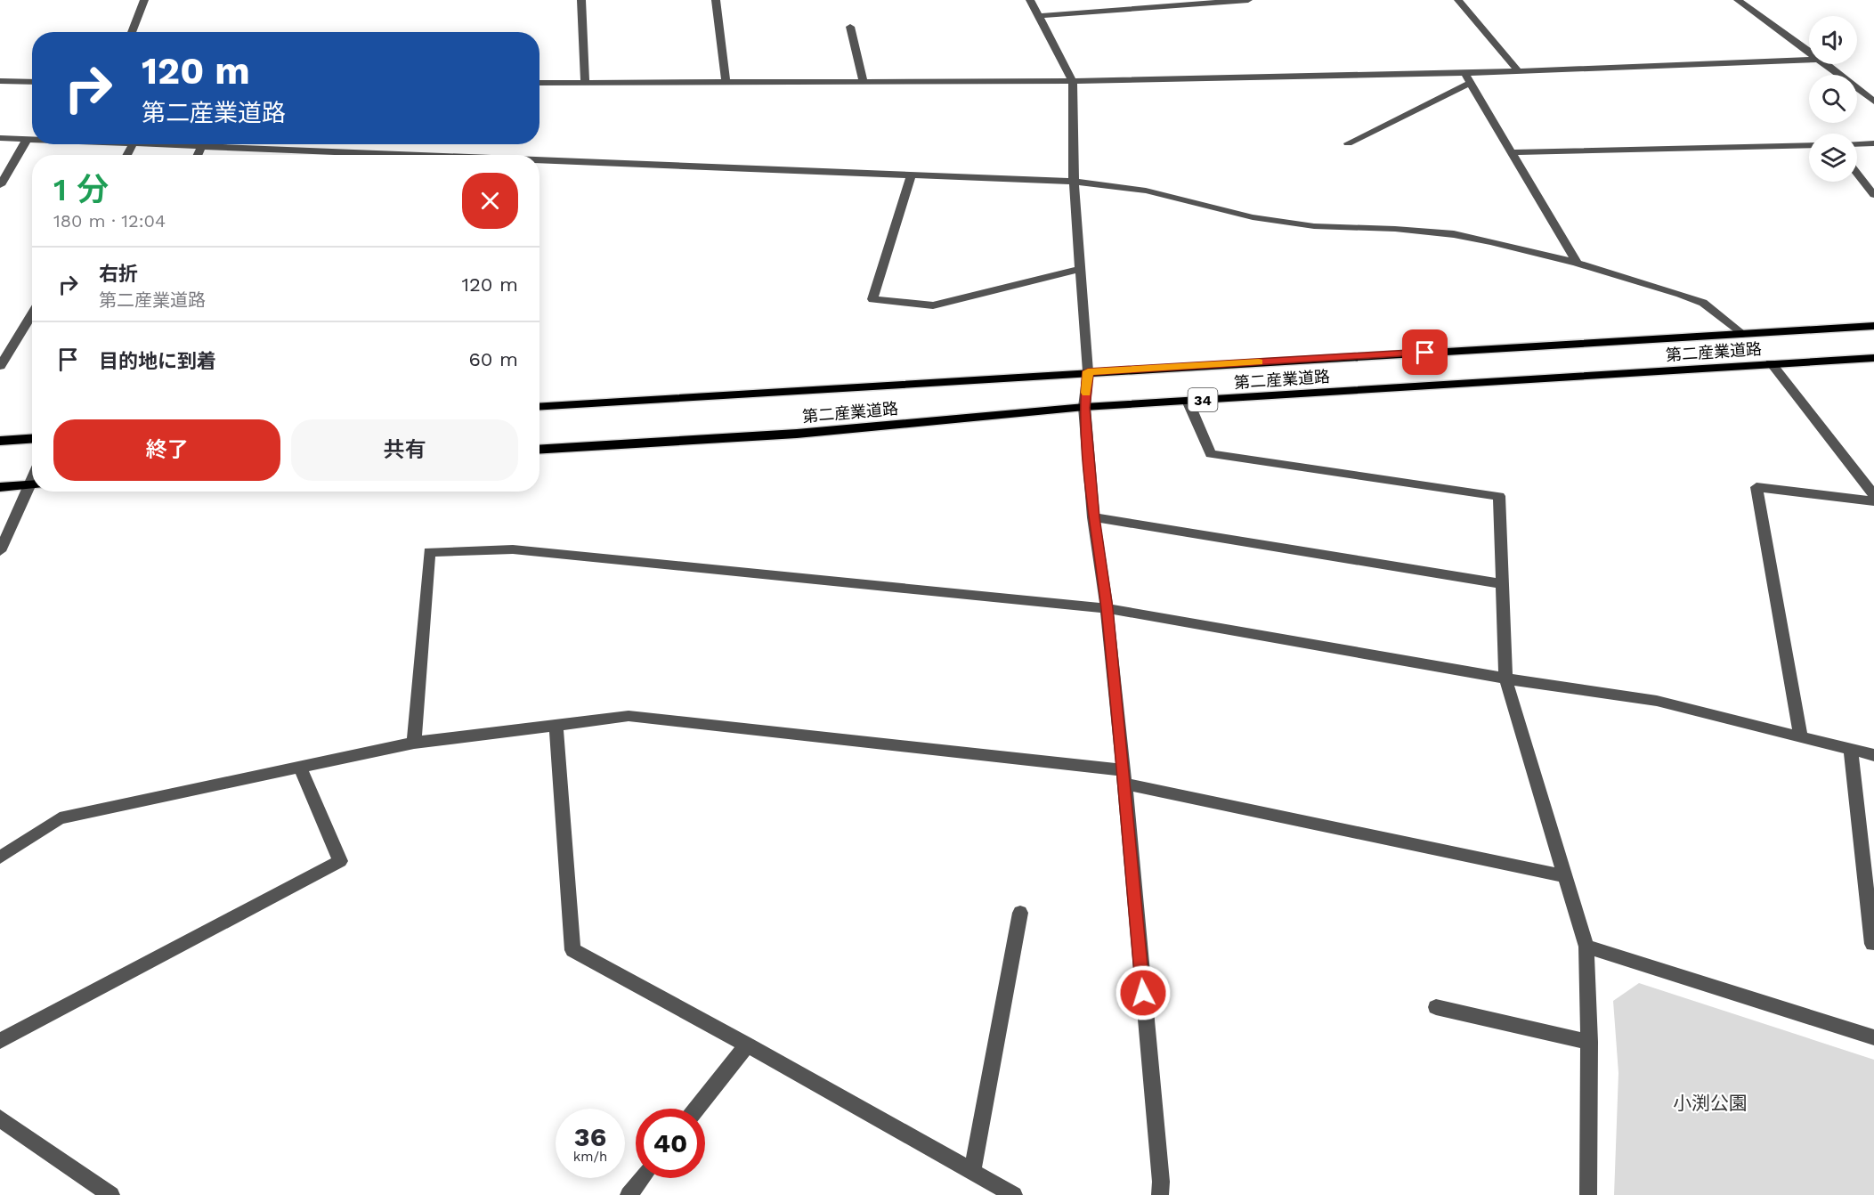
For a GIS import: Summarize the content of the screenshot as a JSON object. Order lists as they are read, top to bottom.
{
  "streets": {
    "main road": ["第二産業道路", "34"]
  },
  "parks": ["小渕公園"],
  "page": {
    "turn": ["120 m", "第二産業道路"],
    "heading": ["1 分", "180 m · 12:04"],
    "list": [
      {
        "name": "右折",
        "note": "第二産業道路",
        "value": "120 m"
      },
      {
        "name": "目的地に到着",
        "value": "60 m"
      }
    ],
    "buttons": ["終了", "共有"],
    "speed": "36 km/h",
    "limit": "40"
  }
}
